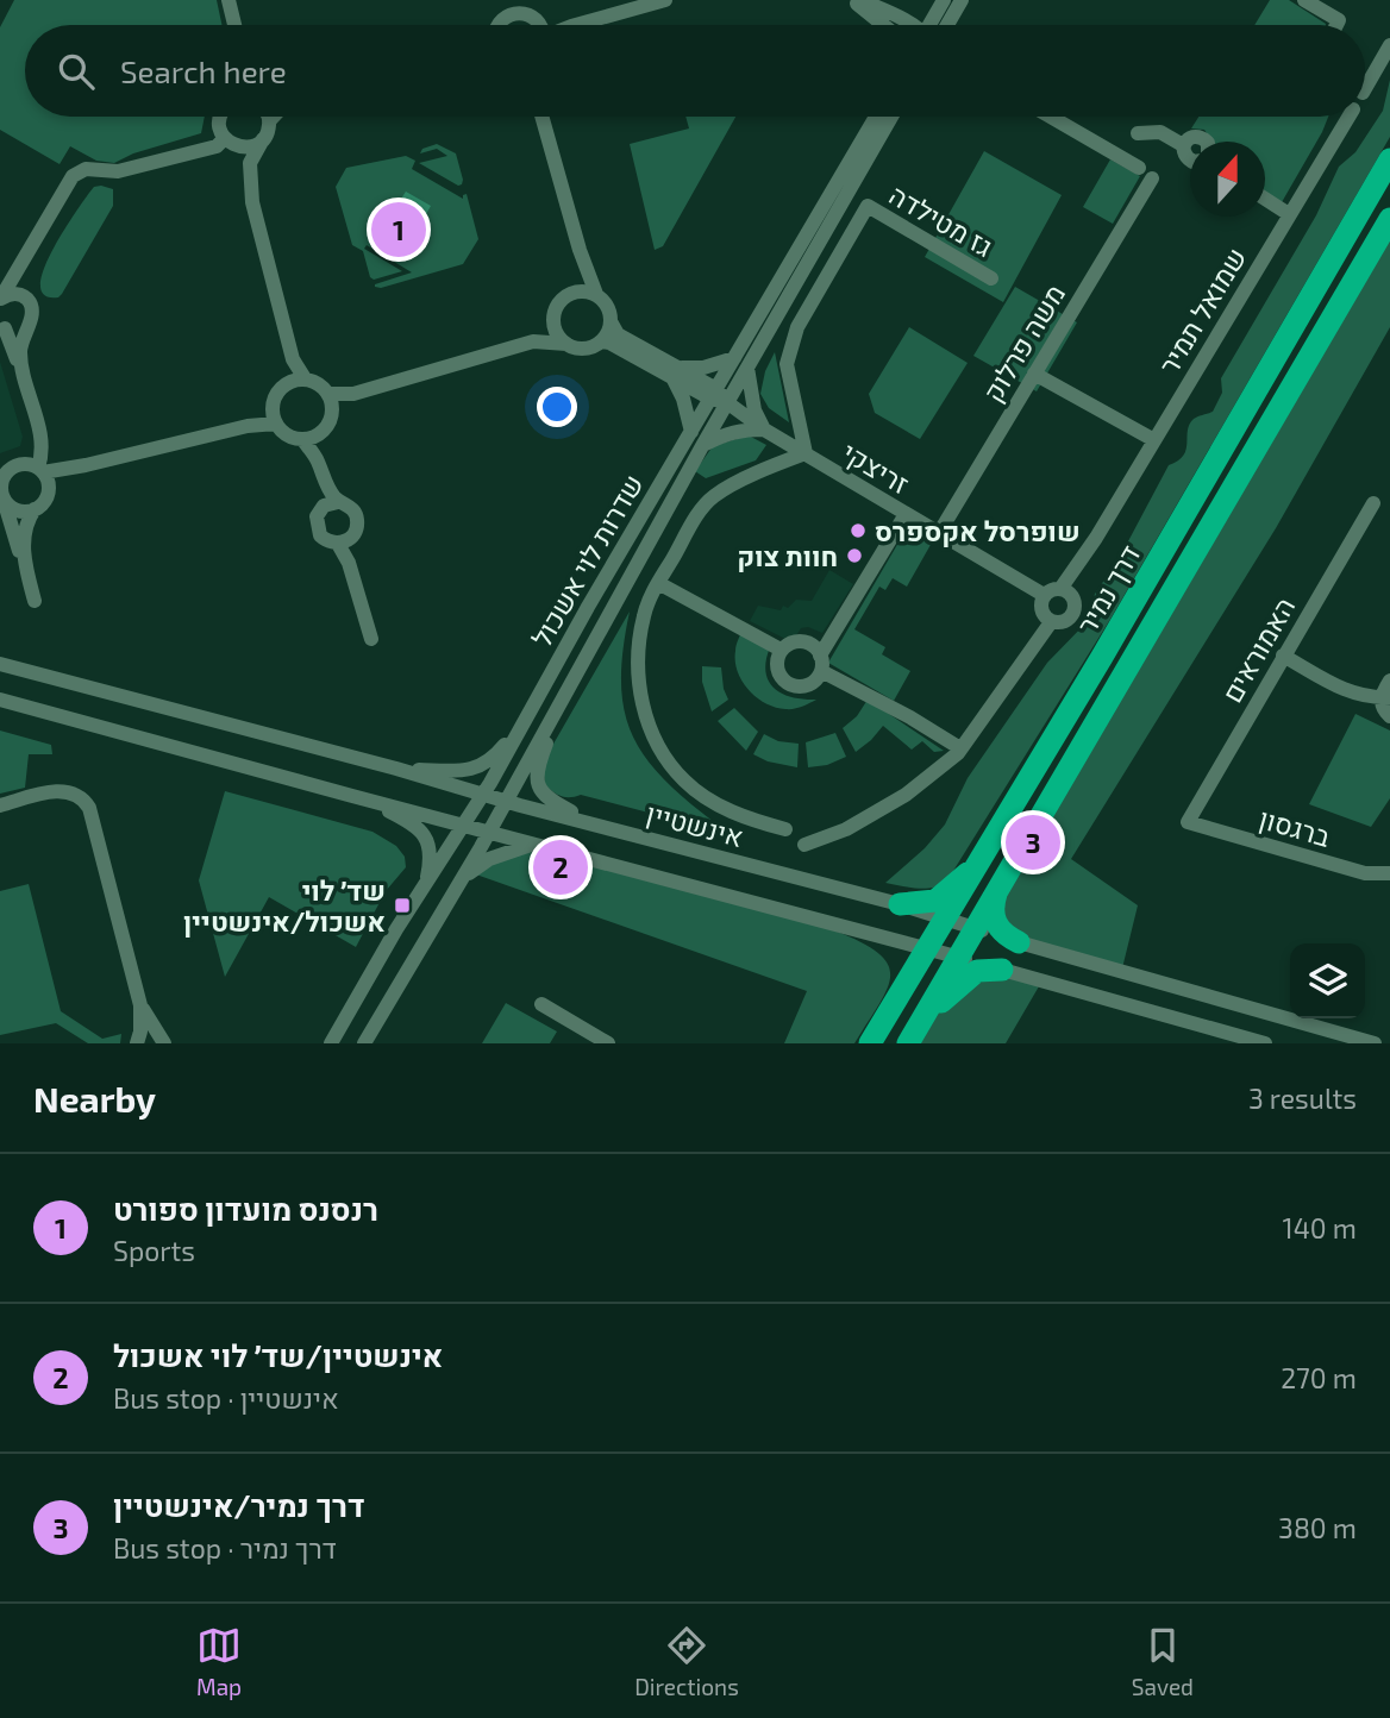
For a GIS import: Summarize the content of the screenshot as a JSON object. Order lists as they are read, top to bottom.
{
  "streets": {
    "highway": ["דרך נמיר"],
    "street": [
      "גז מטילדה",
      "שמואל תמיר",
      "משה פרלוק",
      "זריצקי",
      "שדרות לוי אשכול",
      "האמוראים",
      "אינשטיין",
      "ברגסון"
    ]
  },
  "crossings": [
    ["גז מטילדה", "זריצקי"],
    ["שמואל תמיר", "זריצקי"],
    ["משה פרלוק", "זריצקי"],
    ["זריצקי", "שדרות לוי אשכול"],
    ["שדרות לוי אשכול", "אינשטיין"],
    ["דרך נמיר", "אינשטיין"],
    ["האמוראים", "ברגסון"]
  ],
  "places": {
    "other": ["שופרסל אקספרס", "חוות צוק"],
    "transit": ["שד׳ לוי אשכול/אינשטיין"]
  },
  "north": "top",
  "page": {
    "search": "Search here",
    "pins": ["1", "3", "2"],
    "heading": ["Nearby", "3 results"],
    "list": [
      {
        "mark": "1",
        "name": "רנסנס מועדון ספורט",
        "note": "Sports",
        "value": "140 m"
      },
      {
        "mark": "2",
        "name": "אינשטיין/שד׳ לוי אשכול",
        "note": "Bus stop · אינשטיין",
        "value": "270 m"
      },
      {
        "mark": "3",
        "name": "דרך נמיר/אינשטיין",
        "note": "Bus stop · דרך נמיר",
        "value": "380 m"
      }
    ],
    "nav": ["Map", "Directions", "Saved"]
  }
}
